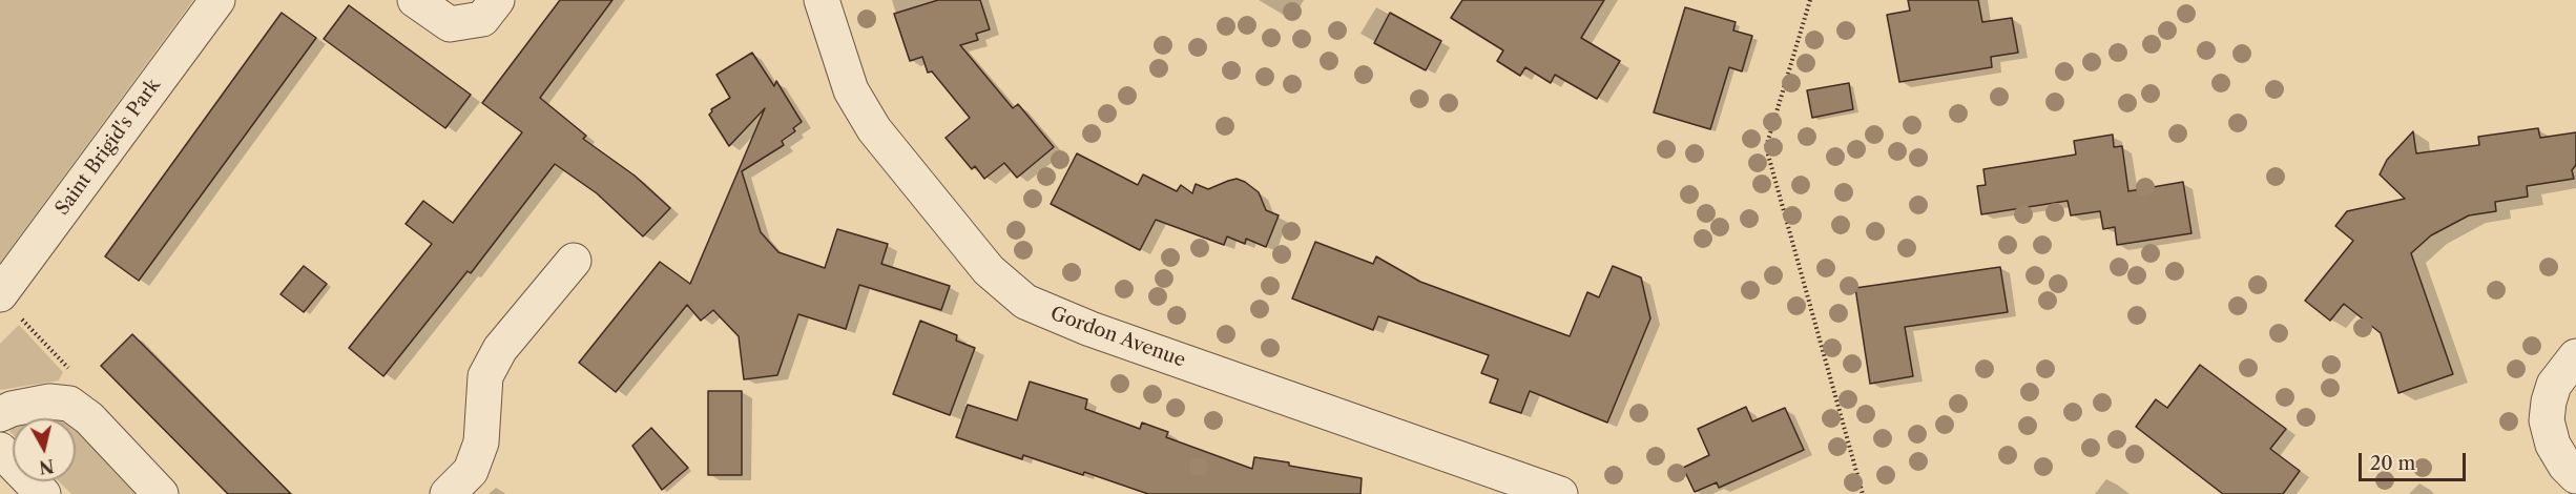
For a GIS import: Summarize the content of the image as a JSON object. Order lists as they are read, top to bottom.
{
  "streets": {
    "street": ["Saint Brigid's Park", "Gordon Avenue"]
  },
  "scale_bar": "20 m",
  "north": "bottom"
}
